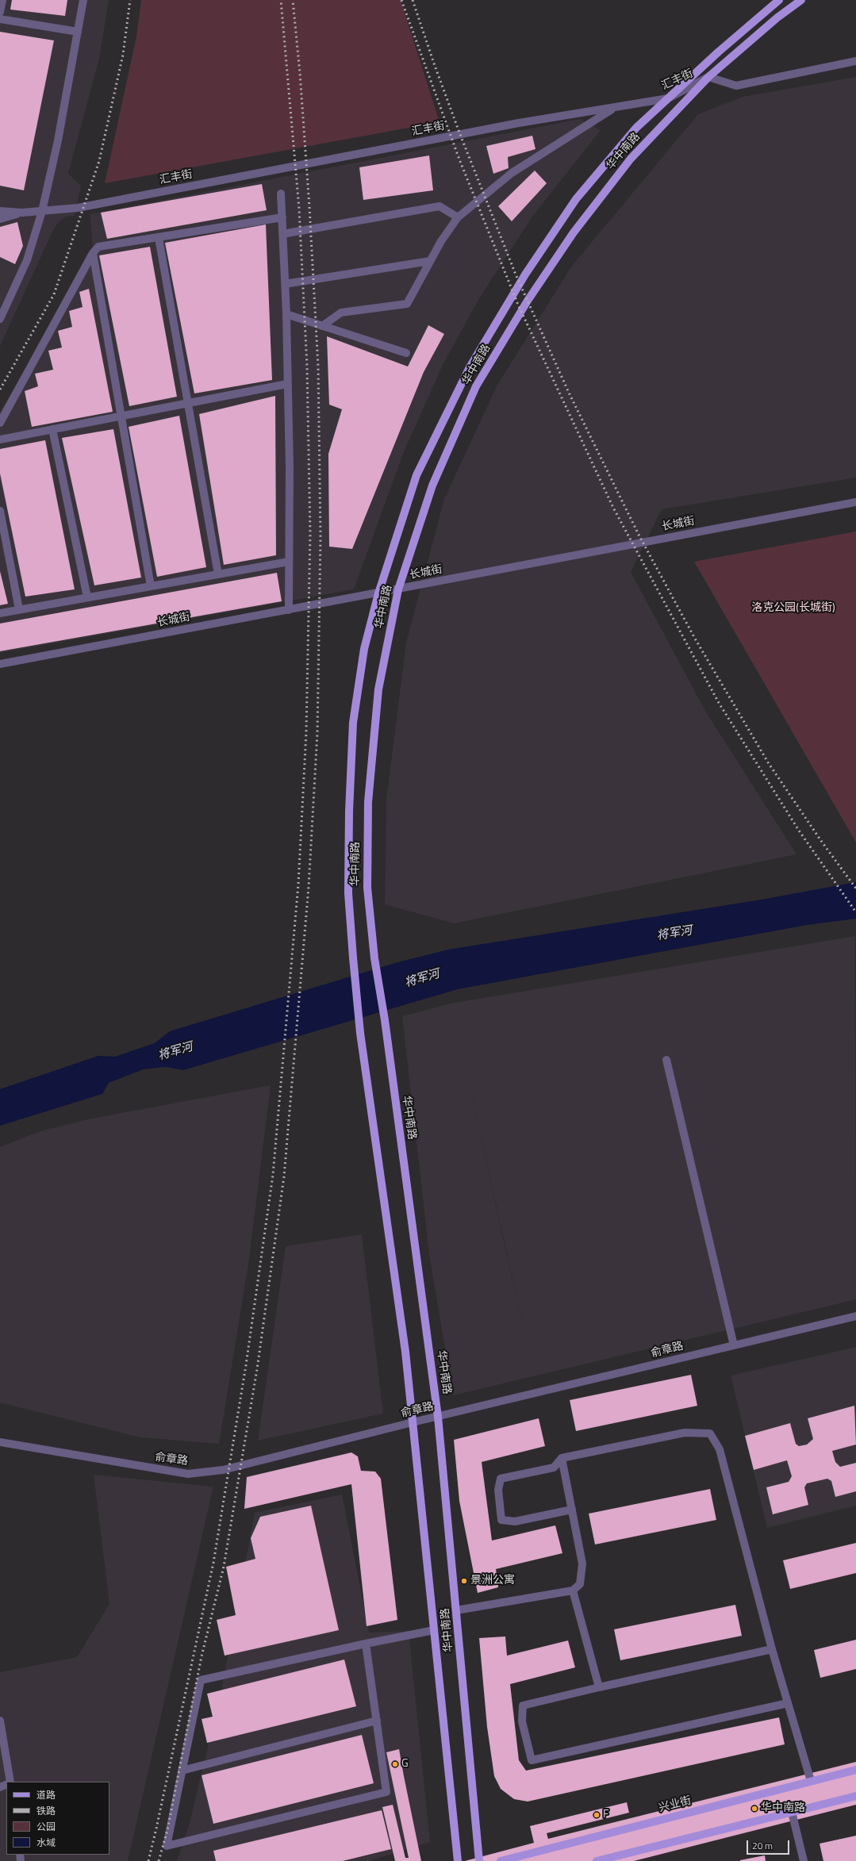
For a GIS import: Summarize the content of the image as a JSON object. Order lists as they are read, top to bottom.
{
  "streets": {
    "main road": ["华中南路", "兴业街"],
    "street": ["汇丰街", "长城街", "俞章路"]
  },
  "crossings": [
    ["汇丰街", "华中南路"],
    ["华中南路", "长城街"],
    ["华中南路", "俞章路"]
  ],
  "water": ["将军河"],
  "parks": ["洛克公园(长城街)"],
  "places": [
    "景洲公寓",
    "G",
    "华中南路",
    "F"
  ],
  "legend": [
    "道路",
    "铁路",
    "公园",
    "水域"
  ],
  "scale_bar": "20 m"
}
